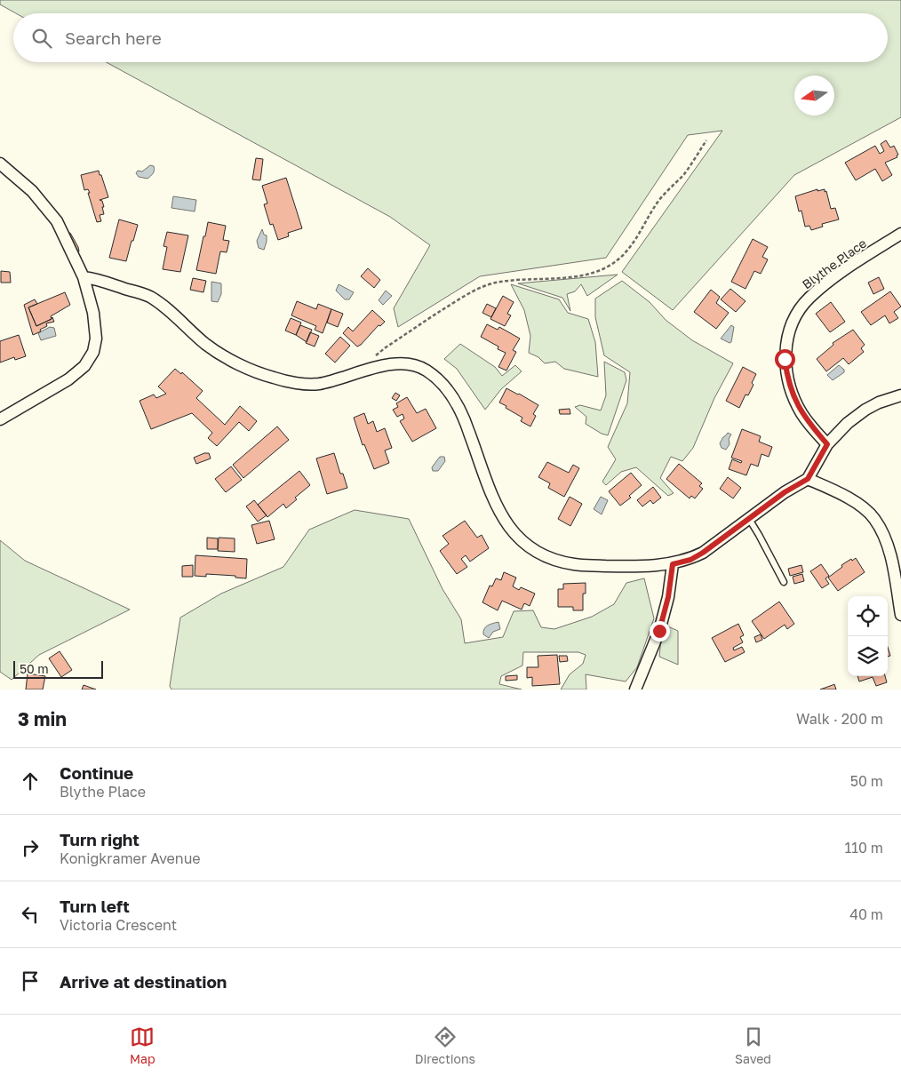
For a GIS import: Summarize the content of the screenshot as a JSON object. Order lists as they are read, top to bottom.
{
  "streets": {
    "street": ["Blythe Place"]
  },
  "scale_bar": "50 m",
  "north": "left",
  "page": {
    "search": "Search here",
    "scale": "50 m",
    "heading": ["3 min", "Walk · 200 m"],
    "list": [
      ["Continue", "Blythe Place", "50 m"],
      ["Turn right", "Konigkramer Avenue", "110 m"],
      ["Turn left", "Victoria Crescent", "40 m"],
      "Arrive at destination"
    ],
    "nav": ["Map", "Directions", "Saved"]
  }
}
